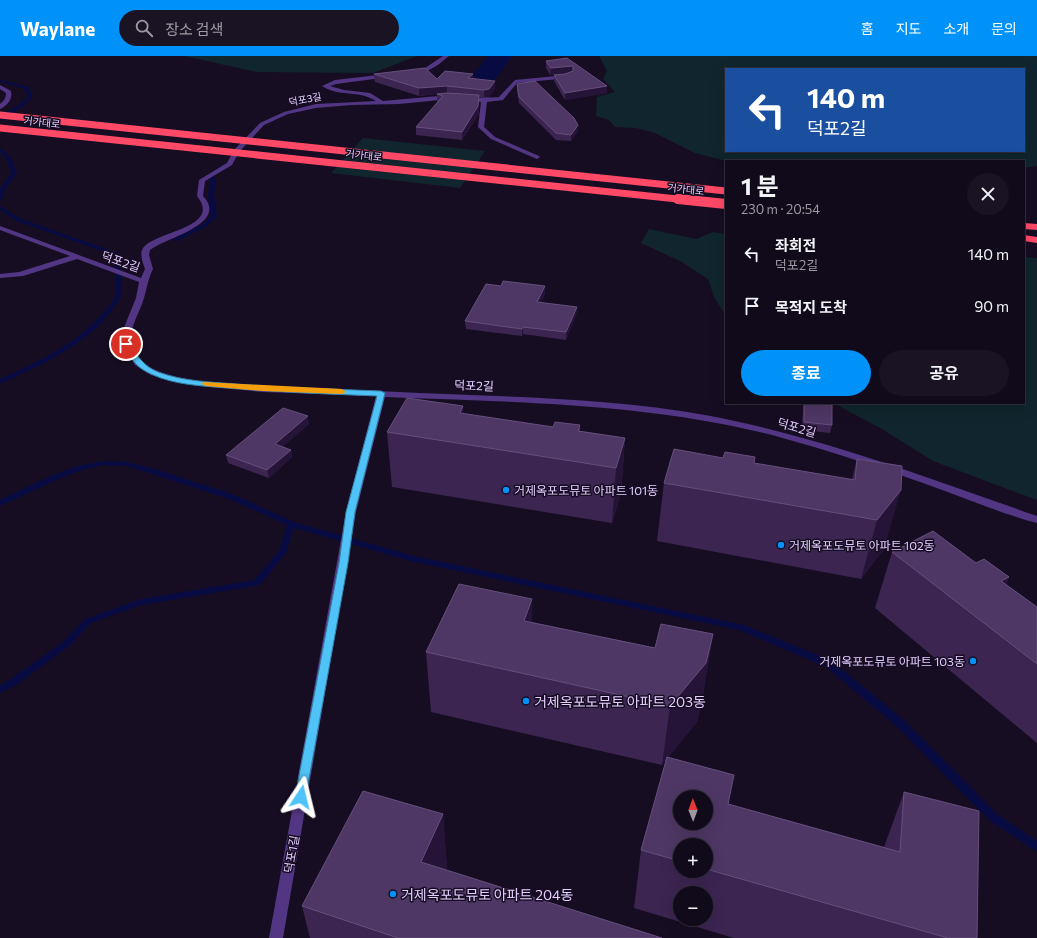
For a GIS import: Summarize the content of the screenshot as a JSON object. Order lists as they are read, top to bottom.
{
  "streets": {
    "highway": ["거가대로"],
    "street": ["덕포3길", "덕포2길", "덕포1길"]
  },
  "crossings": [
    ["덕포3길", "덕포2길"],
    ["덕포2길", "덕포1길"]
  ],
  "places": [
    "거제옥포도뮤토 아파트 101동",
    "거제옥포도뮤토 아파트 102동",
    "거제옥포도뮤토 아파트 103동",
    "거제옥포도뮤토 아파트 203동",
    "거제옥포도뮤토 아파트 204동"
  ],
  "north": "top",
  "page": {
    "header": "Waylane",
    "search": "장소 검색",
    "nav": [
      "홈",
      "지도",
      "소개",
      "문의"
    ],
    "turn": ["140 m", "덕포2길"],
    "heading": ["1 분", "230 m · 20:54"],
    "list": [
      {
        "name": "좌회전",
        "note": "덕포2길",
        "value": "140 m"
      },
      {
        "name": "목적지 도착",
        "value": "90 m"
      }
    ],
    "buttons": ["종료", "공유"],
    "map_buttons": ["+", "−"]
  }
}
